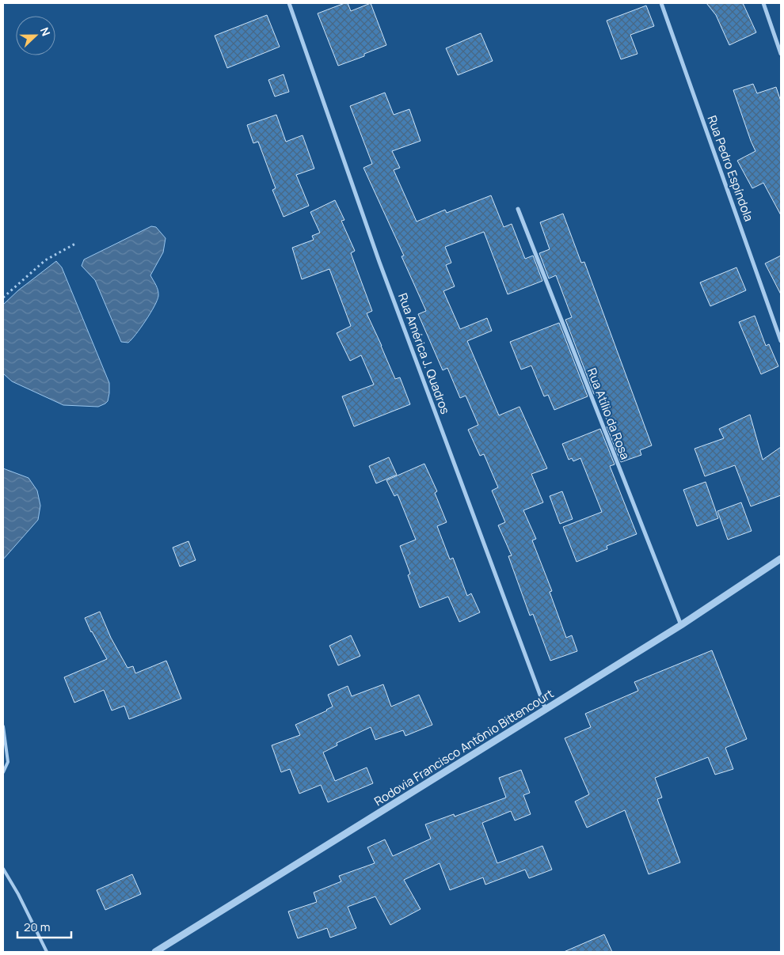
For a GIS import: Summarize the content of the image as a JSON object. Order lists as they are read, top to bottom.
{
  "streets": {
    "street": [
      "Rua Pedro Espíndola",
      "Rua América J. Quadros",
      "Rua Atílio da Rosa",
      "Rodovia Francisco Antônio Bittencourt"
    ]
  },
  "crossings": [
    ["Rua América J. Quadros", "Rodovia Francisco Antônio Bittencourt"],
    ["Rua Atílio da Rosa", "Rodovia Francisco Antônio Bittencourt"]
  ],
  "scale_bar": "20 m",
  "north": "right"
}
